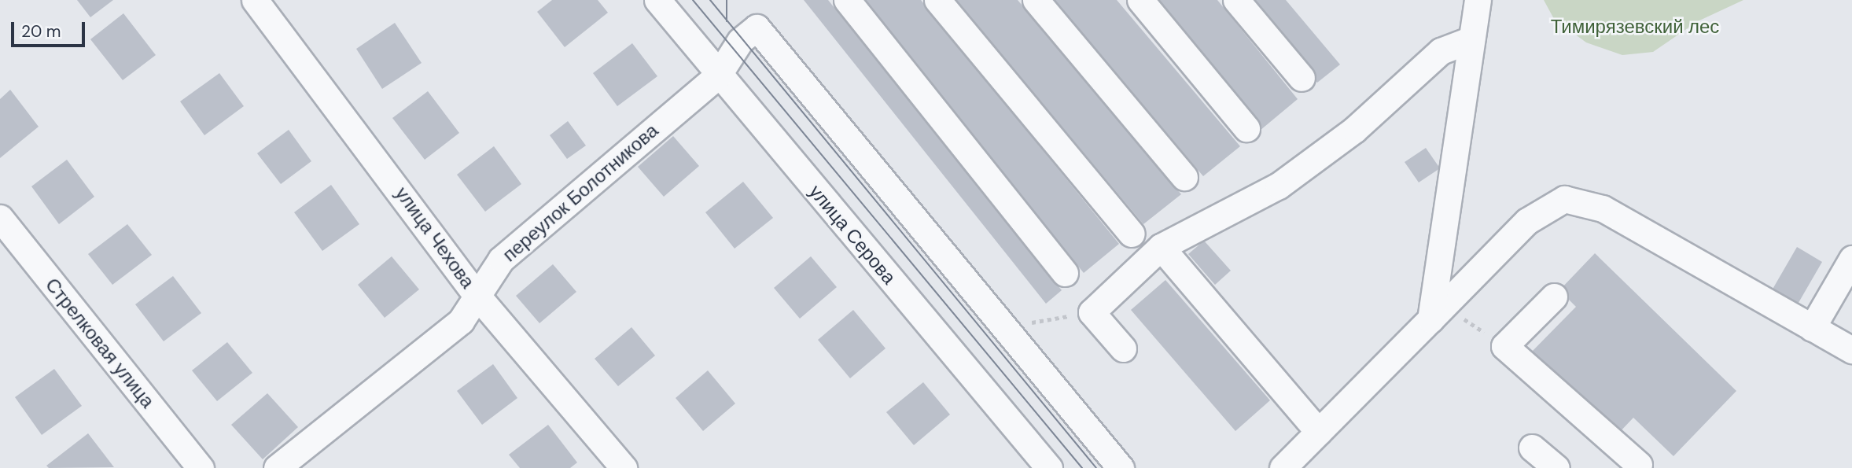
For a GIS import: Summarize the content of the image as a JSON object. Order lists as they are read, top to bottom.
{
  "streets": {
    "street": [
      "переулок Болотникова",
      "улица Серова",
      "улица Чехова",
      "Стрелковая улица"
    ]
  },
  "crossings": [
    ["переулок Болотникова", "улица Серова"],
    ["переулок Болотникова", "улица Чехова"]
  ],
  "parks": ["Тимирязевский лес"],
  "scale_bar": "20 m"
}
